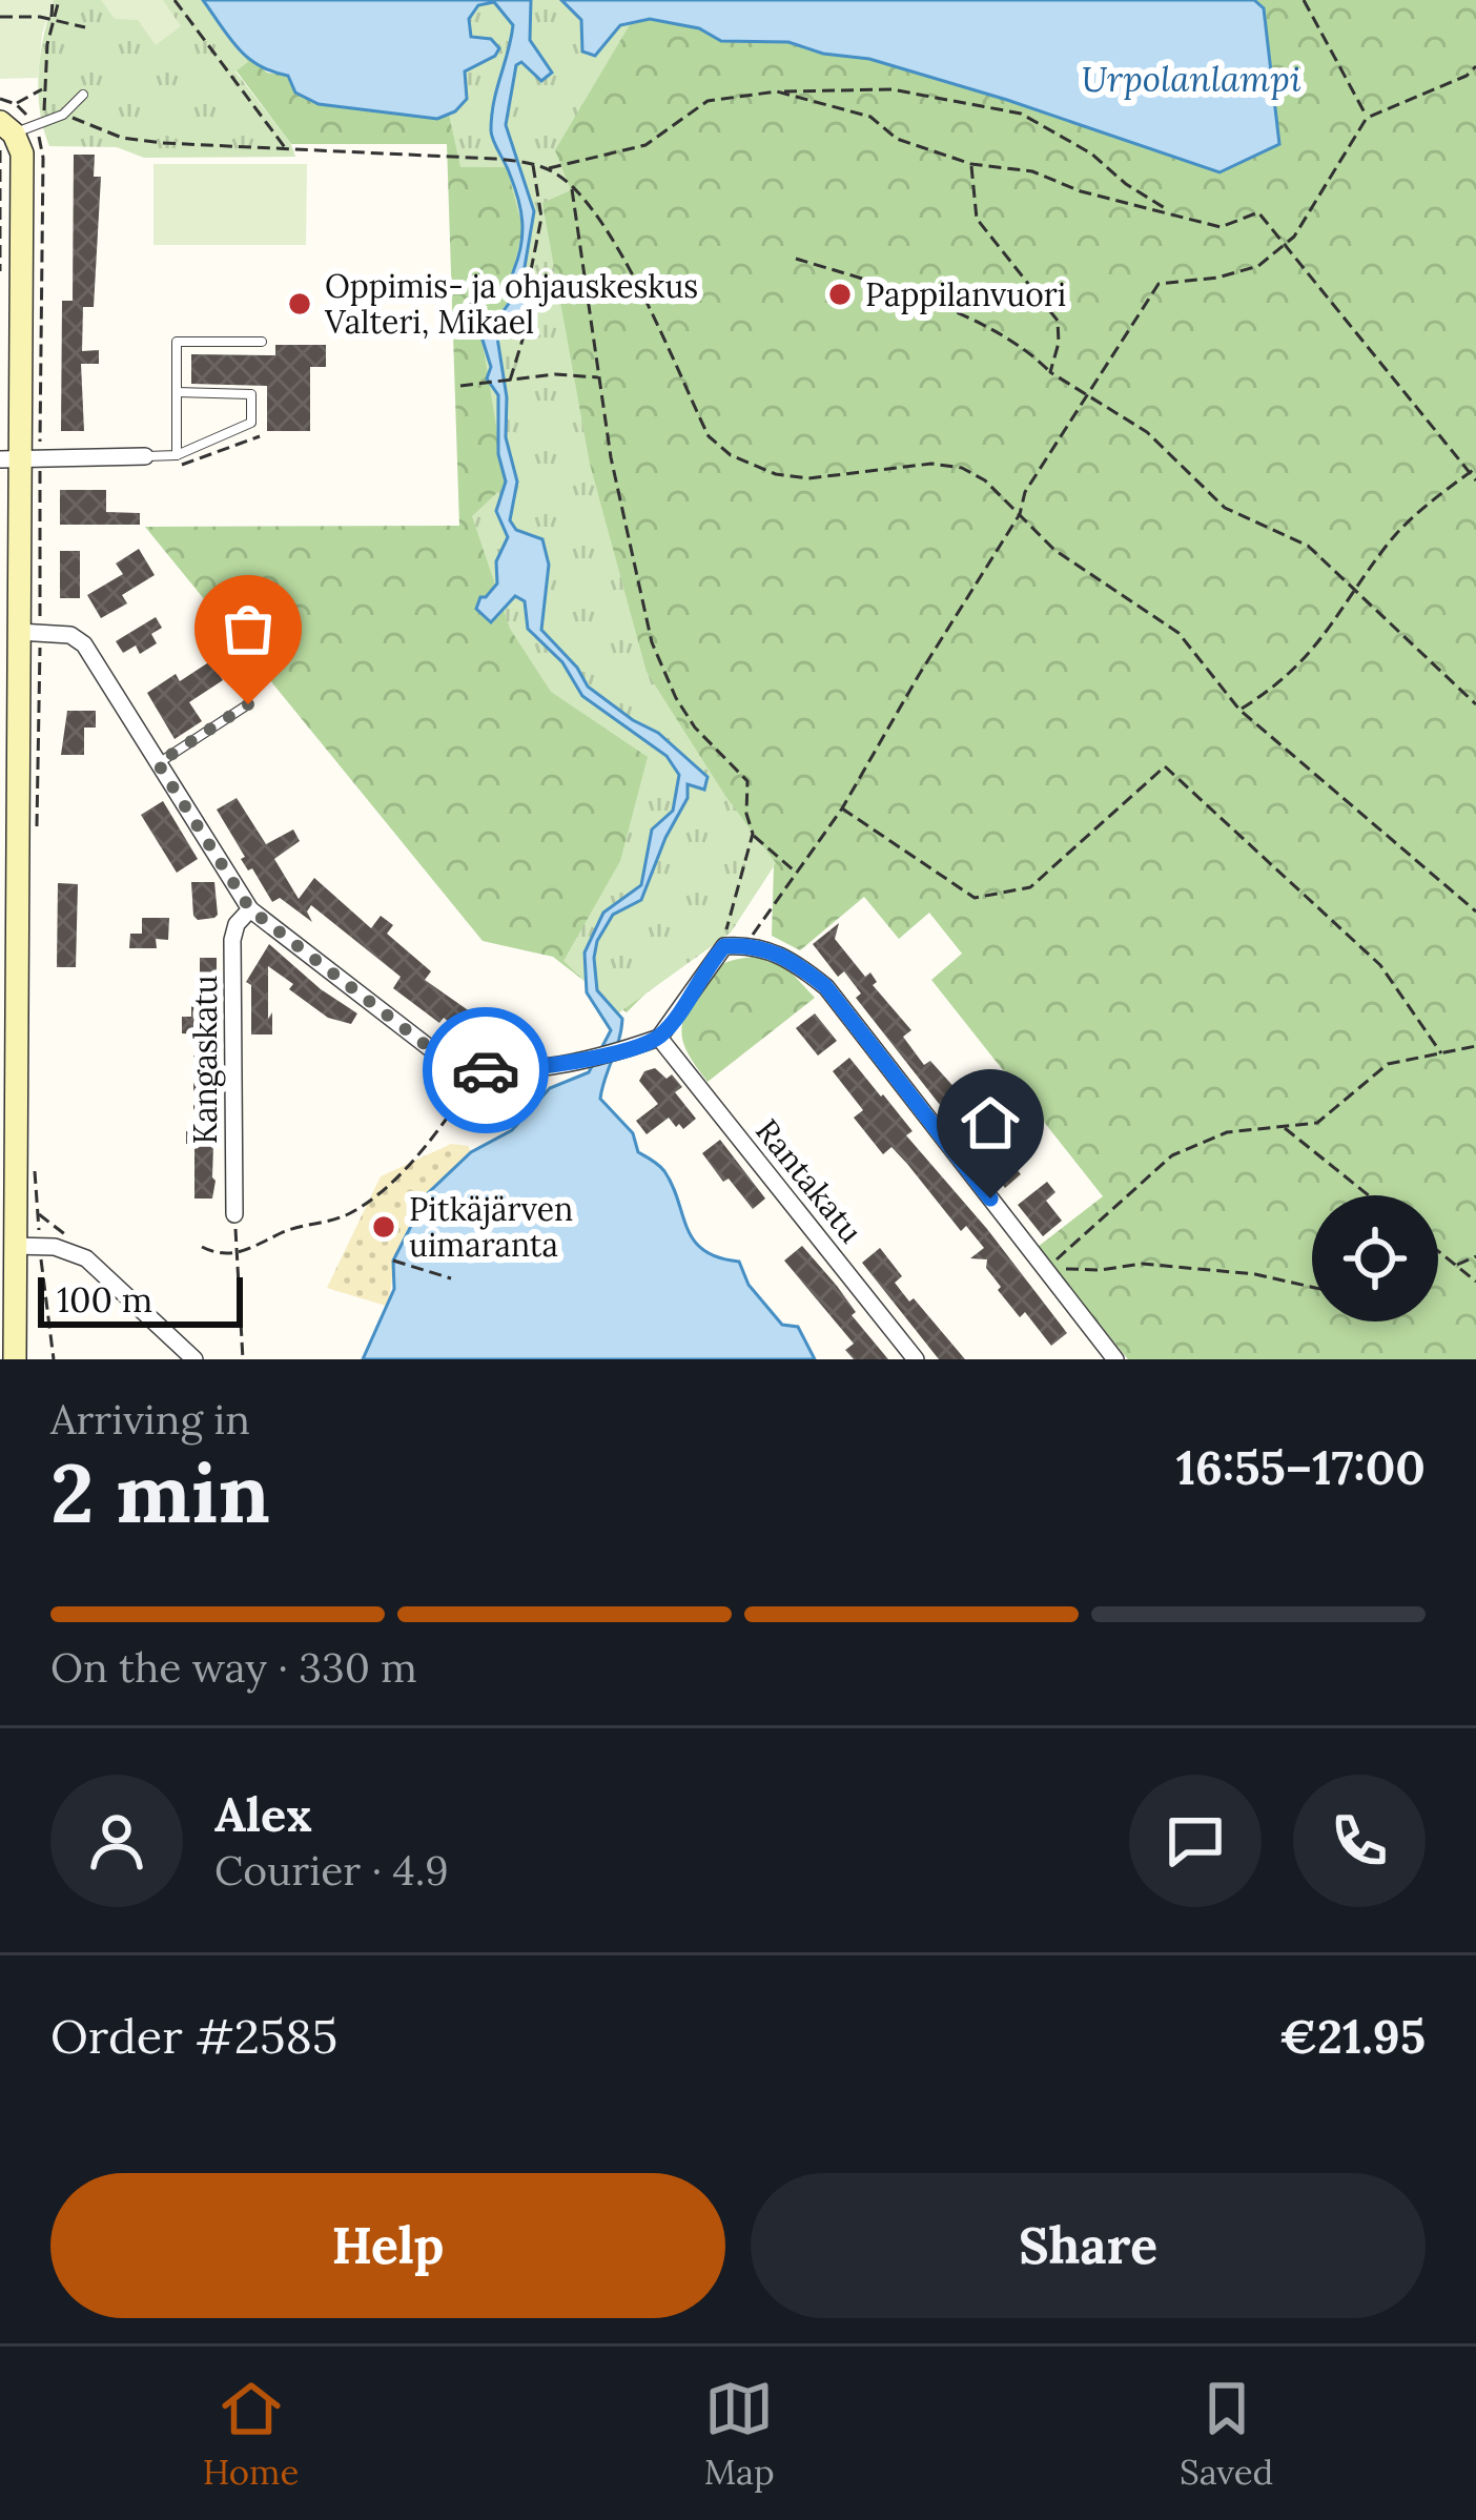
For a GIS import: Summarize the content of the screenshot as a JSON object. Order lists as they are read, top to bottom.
{
  "streets": {
    "street": ["Kangaskatu", "Rantakatu"]
  },
  "water": ["Urpolanlampi"],
  "places": ["Pappilanvuori", "Oppimis- ja ohjauskeskus Valteri, Mikael", "Pitkäjärven uimaranta"],
  "scale_bar": "100 m",
  "page": {
    "scale": "100 m",
    "heading": ["2 min", "Arriving in", "16:55–17:00"],
    "panel": [
      "Alex",
      "Courier · 4.9",
      "Order #2585",
      "€21.95"
    ],
    "bar": "On the way · 330 m",
    "buttons": ["Help", "Share"],
    "tabs": ["Home", "Map", "Saved"]
  }
}
